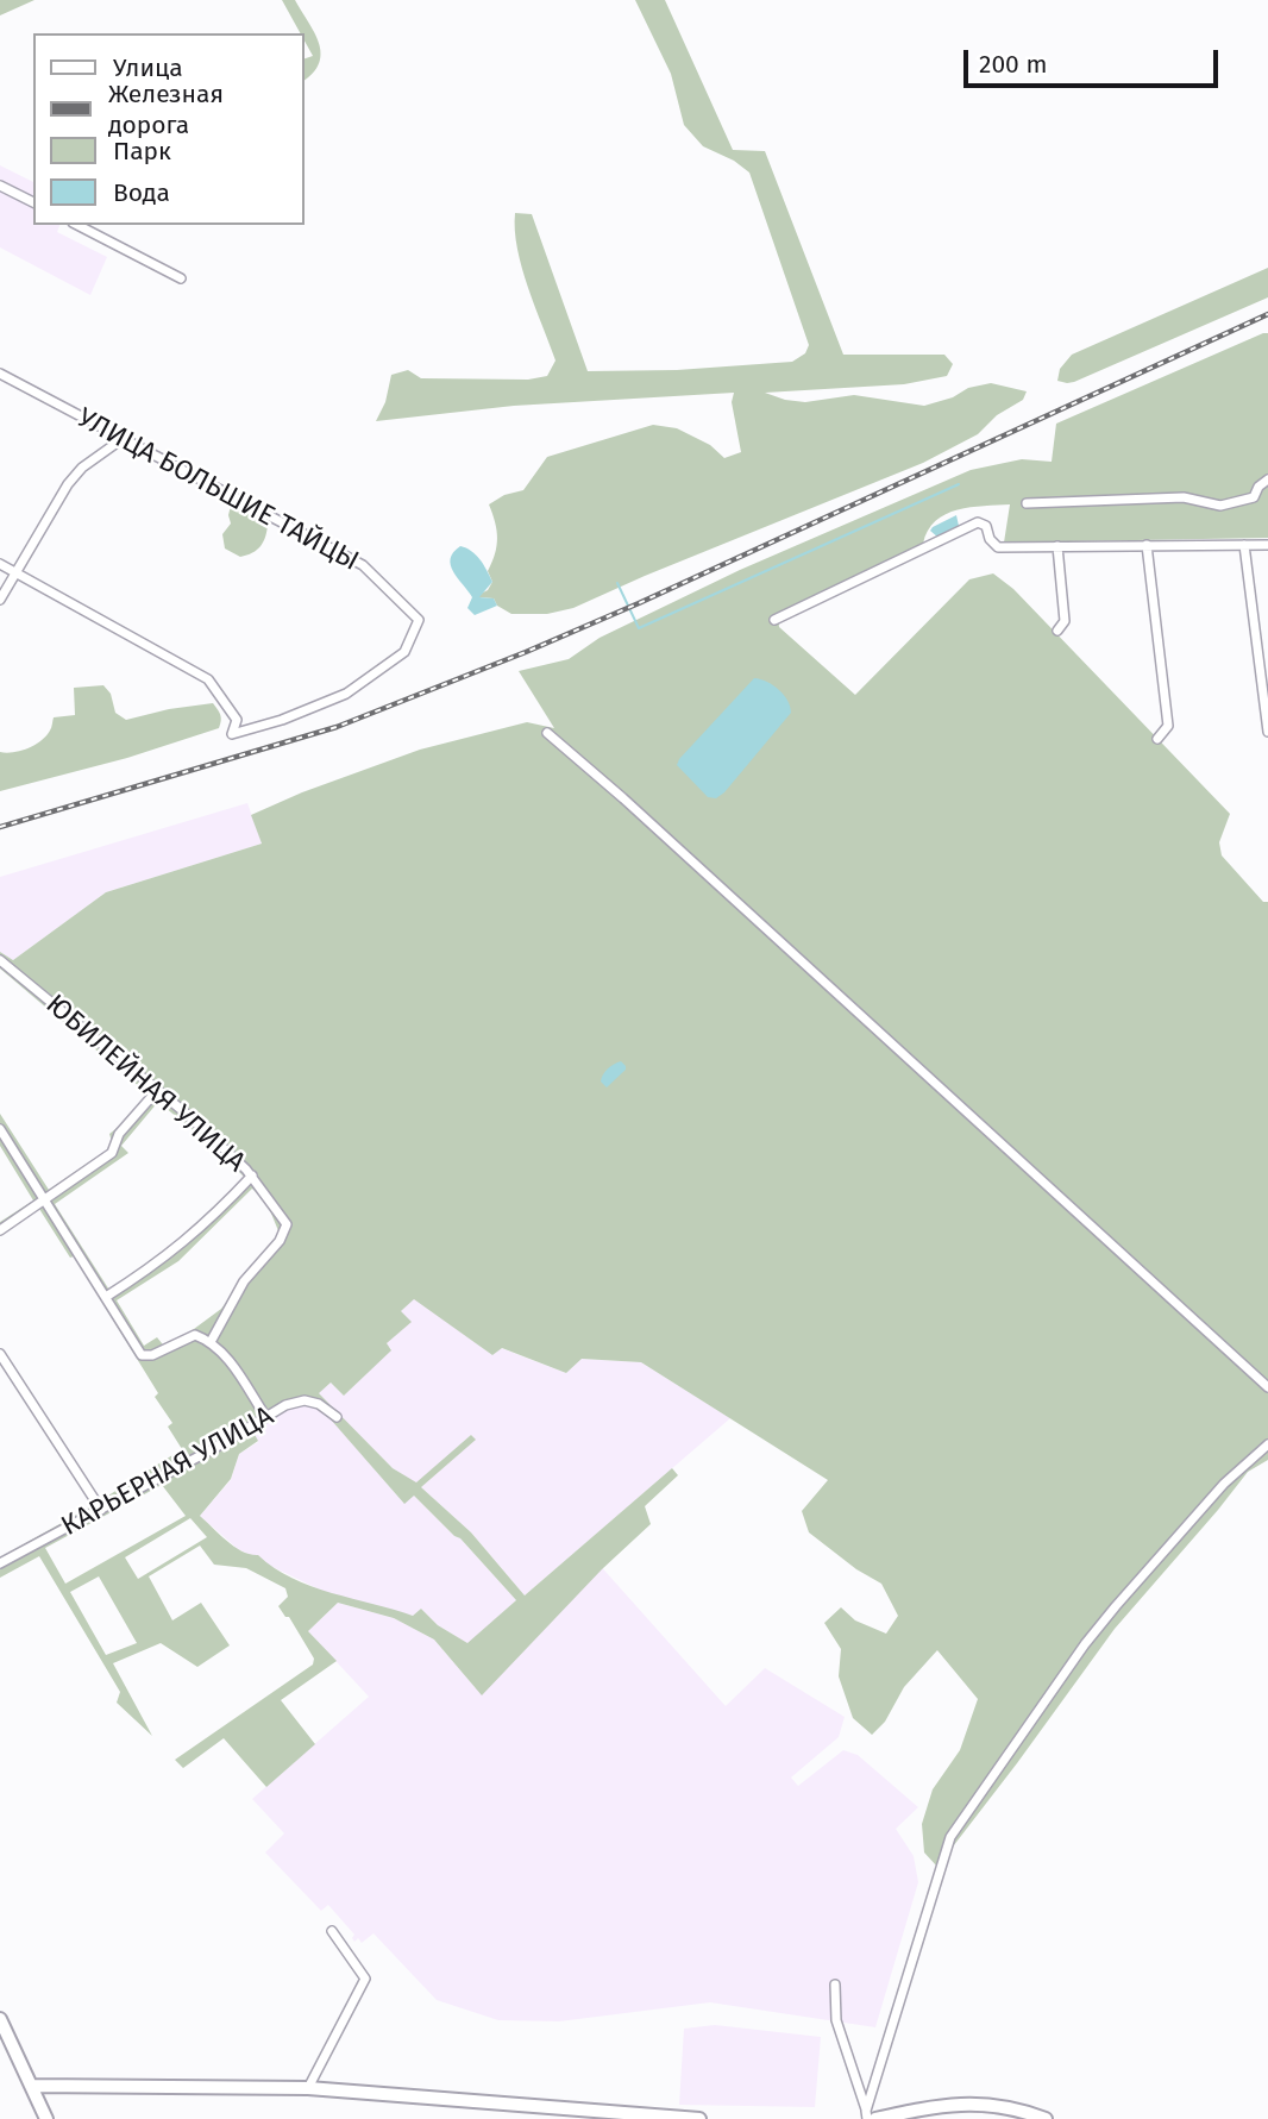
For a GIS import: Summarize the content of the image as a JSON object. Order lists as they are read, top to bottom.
{
  "streets": {
    "street": ["УЛИЦА БОЛЬШИЕ ТАЙЦЫ", "ЮБИЛЕЙНАЯ УЛИЦА", "КАРЬЕРНАЯ УЛИЦА"]
  },
  "legend": [
    "Улица",
    "Железная дорога",
    "Парк",
    "Вода"
  ],
  "scale_bar": "200 m"
}
